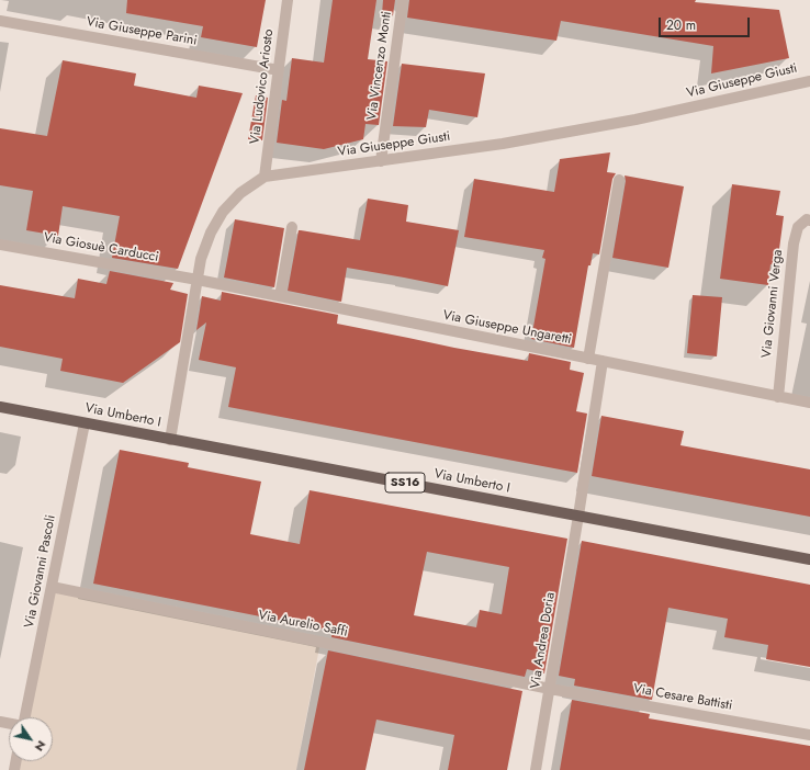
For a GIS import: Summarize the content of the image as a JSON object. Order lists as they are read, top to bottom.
{
  "streets": {
    "main road": ["Via Umberto I", "SS16"],
    "street": [
      "Via Giuseppe Parini",
      "Via Vincenzo Monti",
      "Via Giuseppe Giusti",
      "Via Ludovico Ariosto",
      "Via Giosuè Carducci",
      "Via Giovanni Verga",
      "Via Giuseppe Ungaretti",
      "Via Giovanni Pascoli",
      "Via Aurelio Saffi",
      "Via Andrea Doria",
      "Via Cesare Battisti"
    ]
  },
  "crossings": [
    ["Via Giuseppe Parini", "Via Ludovico Ariosto"],
    ["Via Vincenzo Monti", "Via Giuseppe Giusti"],
    ["Via Giuseppe Giusti", "Via Ludovico Ariosto"],
    ["Via Giuseppe Giusti", "Via Giosuè Carducci"],
    ["Via Giuseppe Giusti", "Via Giuseppe Ungaretti"],
    ["Via Giuseppe Giusti", "Via Umberto I"],
    ["Via Giosuè Carducci", "Via Giuseppe Ungaretti"],
    ["Via Giovanni Verga", "Via Giuseppe Ungaretti"],
    ["Via Giuseppe Ungaretti", "Via Andrea Doria"],
    ["Via Umberto I", "Via Giovanni Pascoli"],
    ["Via Umberto I", "Via Andrea Doria"],
    ["Via Giovanni Pascoli", "Via Aurelio Saffi"],
    ["Via Aurelio Saffi", "Via Andrea Doria"],
    ["Via Aurelio Saffi", "Via Cesare Battisti"],
    ["Via Andrea Doria", "Via Cesare Battisti"]
  ],
  "scale_bar": "20 m",
  "north": "bottom right"
}
